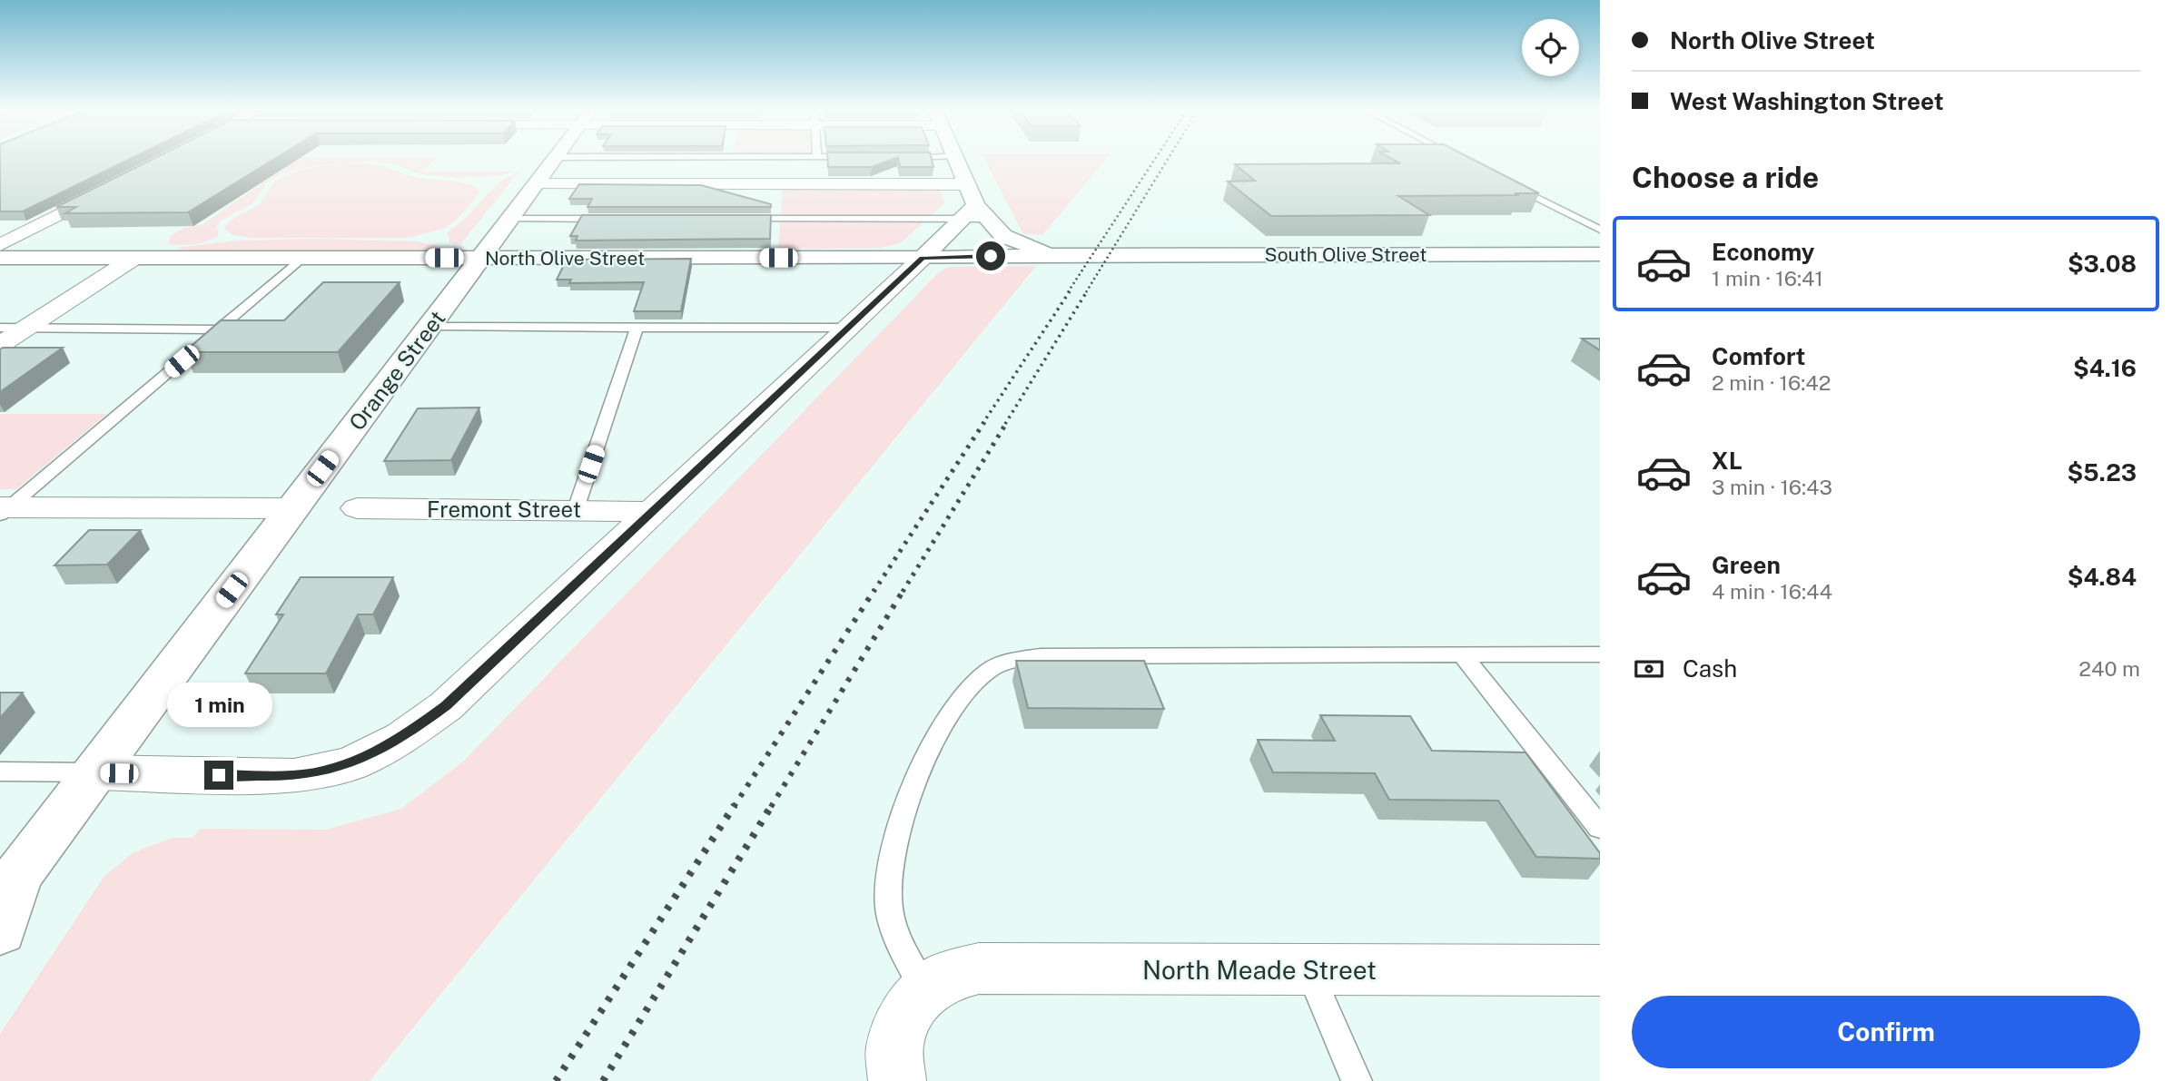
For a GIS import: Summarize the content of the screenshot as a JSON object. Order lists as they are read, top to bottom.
{
  "streets": {
    "street": [
      "South Olive Street",
      "North Olive Street",
      "Orange Street",
      "Fremont Street",
      "North Meade Street"
    ]
  },
  "crossings": [
    ["South Olive Street", "North Olive Street"],
    ["North Olive Street", "Orange Street"]
  ],
  "page": {
    "banner": ["North Olive Street", "West Washington Street"],
    "heading": "Choose a ride",
    "list": [
      {
        "name": "Economy",
        "note": "1 min · 16:41",
        "value": "$3.08"
      },
      {
        "name": "Comfort",
        "note": "2 min · 16:42",
        "value": "$4.16"
      },
      {
        "name": "XL",
        "note": "3 min · 16:43",
        "value": "$5.23"
      },
      {
        "name": "Green",
        "note": "4 min · 16:44",
        "value": "$4.84"
      }
    ],
    "pay": ["Cash", "240 m"],
    "bubble": "1 min",
    "buttons": "Confirm"
  }
}
